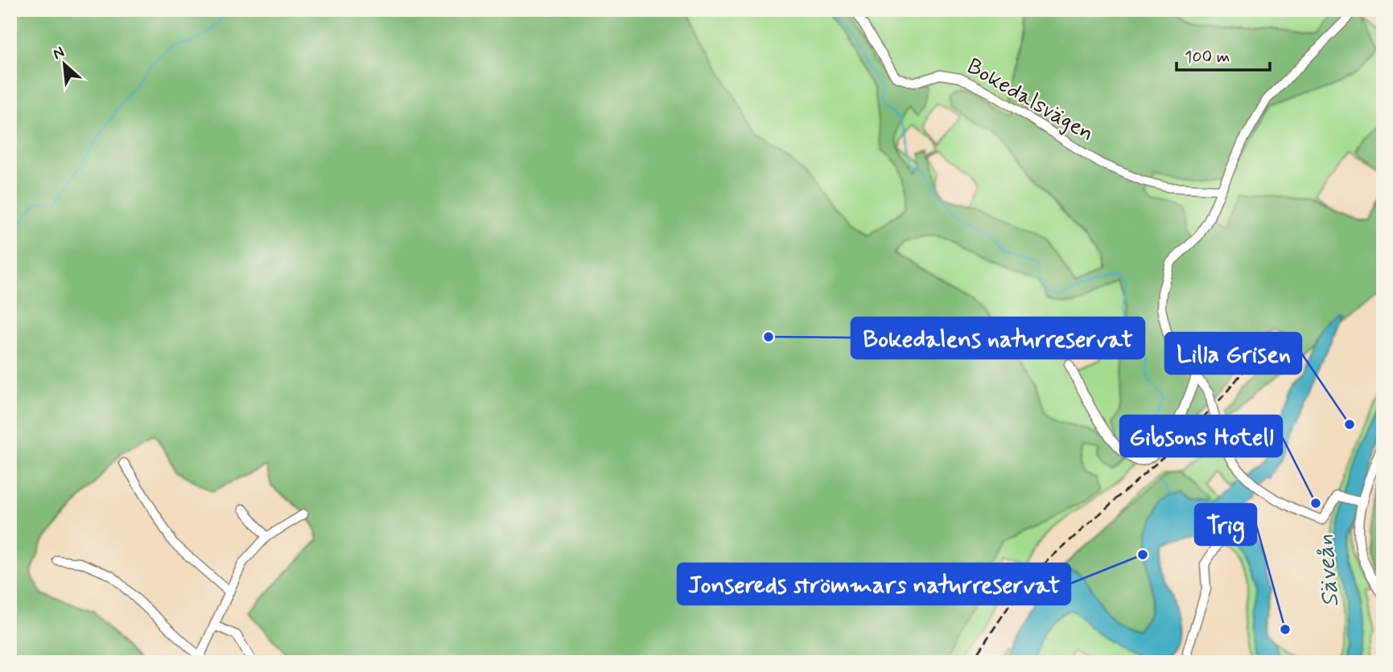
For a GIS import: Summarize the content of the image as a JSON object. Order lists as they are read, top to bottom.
{
  "streets": {
    "street": ["Bokedalsvägen"]
  },
  "water": ["Säveån"],
  "places": [
    "Bokedalens naturreservat",
    "Lilla Grisen",
    "Gibsons Hotell",
    "Jonsereds strömmars naturreservat",
    "Trig"
  ],
  "scale_bar": "100 m",
  "north": "top left"
}
